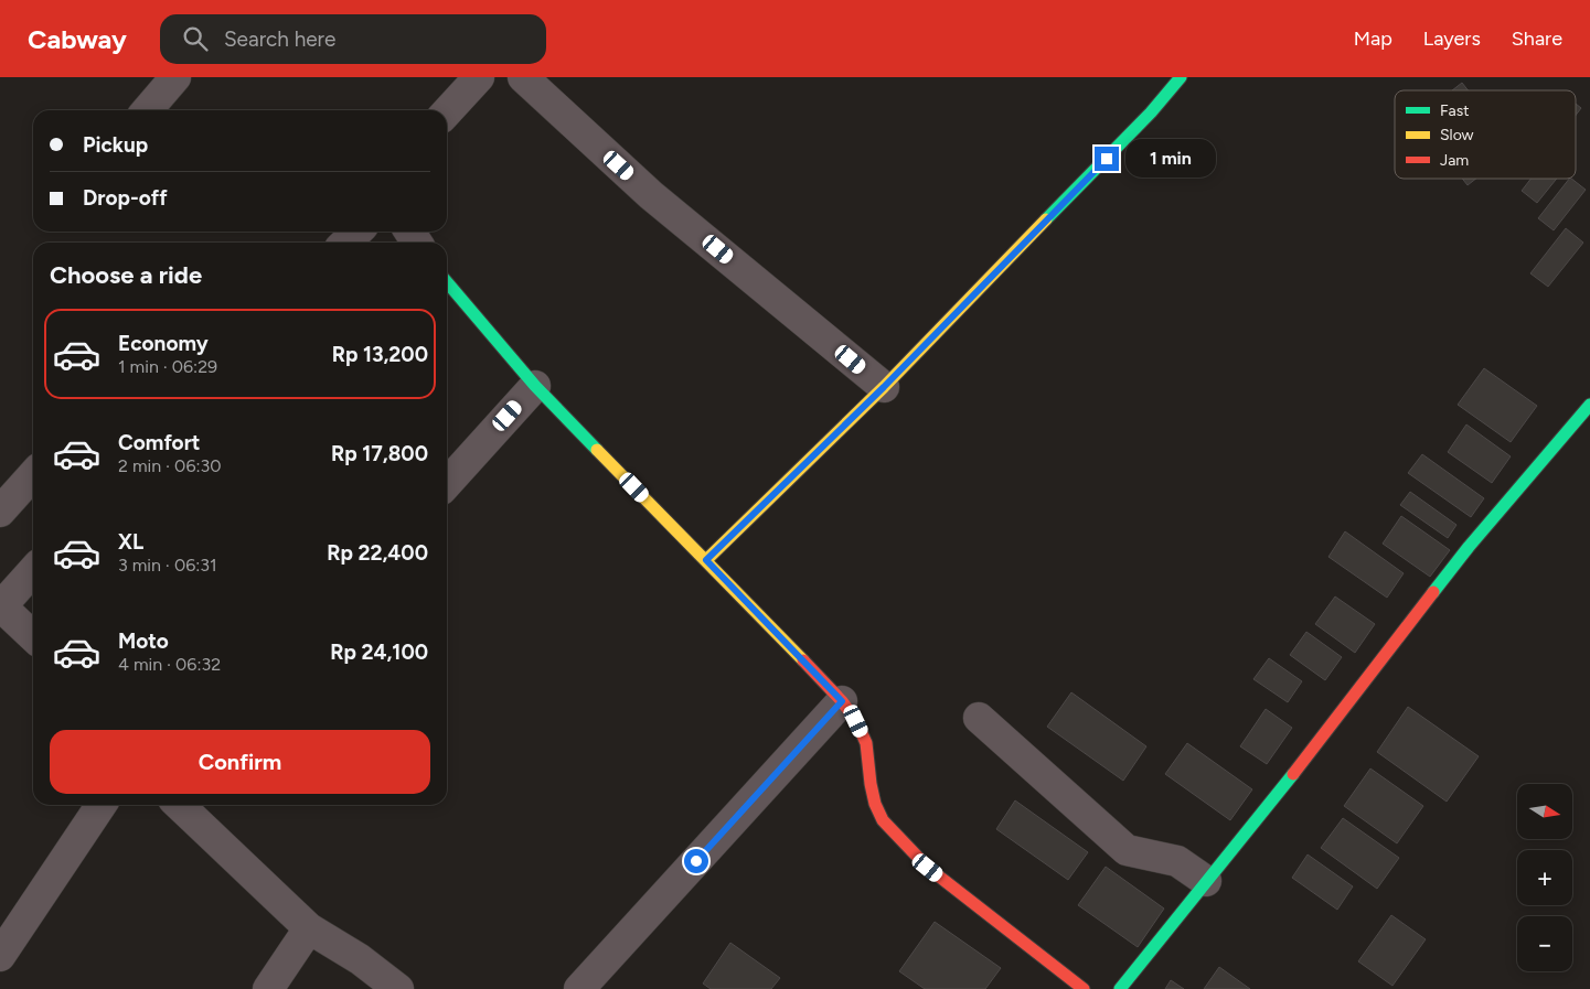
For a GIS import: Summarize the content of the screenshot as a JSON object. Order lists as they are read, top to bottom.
{
  "legend": ["Fast", "Slow", "Jam"],
  "north": "right",
  "page": {
    "header": "Cabway",
    "search": "Search here",
    "nav": ["Map", "Layers", "Share"],
    "banner": ["Pickup", "Drop-off"],
    "bubble": "1 min",
    "heading": "Choose a ride",
    "list": [
      {
        "name": "Economy",
        "note": "1 min · 06:29",
        "value": "Rp 13,200"
      },
      {
        "name": "Comfort",
        "note": "2 min · 06:30",
        "value": "Rp 17,800"
      },
      {
        "name": "XL",
        "note": "3 min · 06:31",
        "value": "Rp 22,400"
      },
      {
        "name": "Moto",
        "note": "4 min · 06:32",
        "value": "Rp 24,100"
      }
    ],
    "buttons": "Confirm",
    "map_buttons": ["+", "−"]
  }
}
